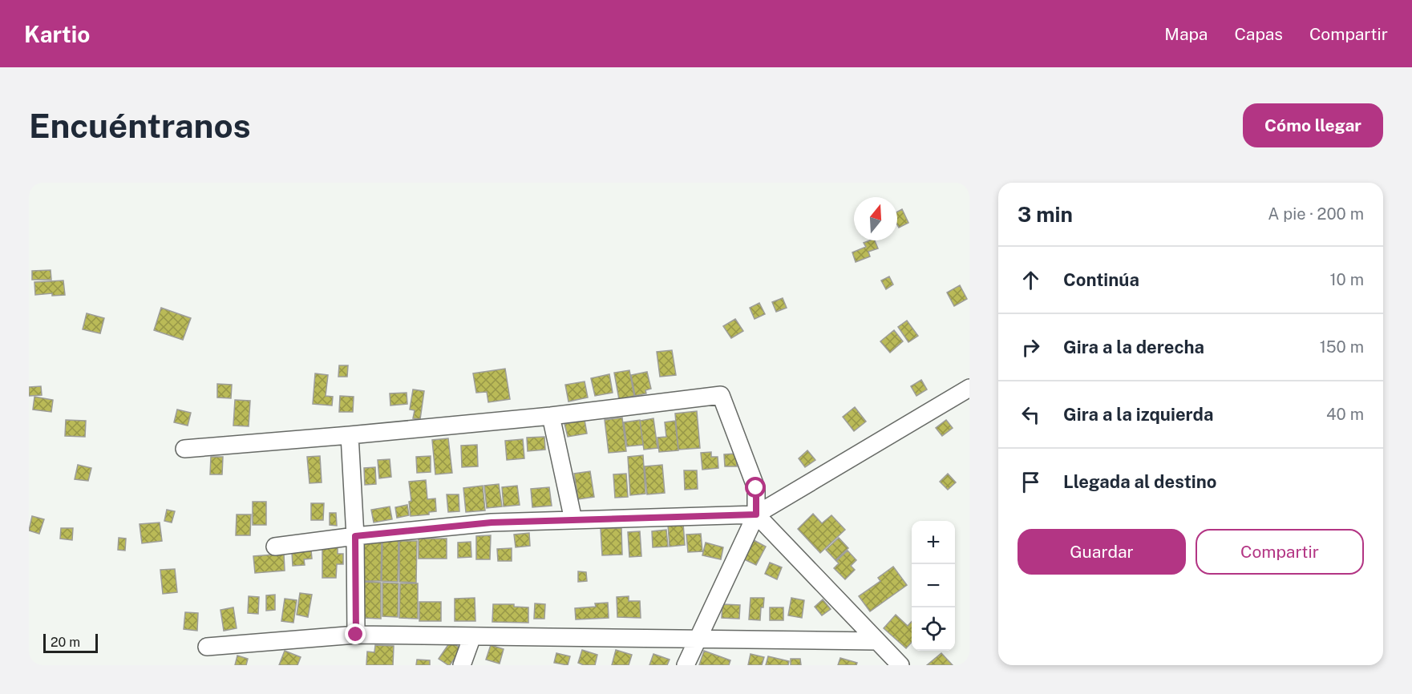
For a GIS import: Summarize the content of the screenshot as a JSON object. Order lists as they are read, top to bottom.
{
  "scale_bar": "20 m",
  "north": "top",
  "page": {
    "header": "Kartio",
    "nav": ["Mapa", "Capas", "Compartir"],
    "buttons": [
      "Cómo llegar",
      ["Guardar", "Compartir"]
    ],
    "title": "Encuéntranos",
    "heading": ["3 min", "A pie · 200 m"],
    "list": [
      ["Continúa", "10 m"],
      ["Gira a la derecha", "150 m"],
      ["Gira a la izquierda", "40 m"],
      "Llegada al destino"
    ],
    "map_buttons": ["+", "−"],
    "scale": "20 m"
  }
}
